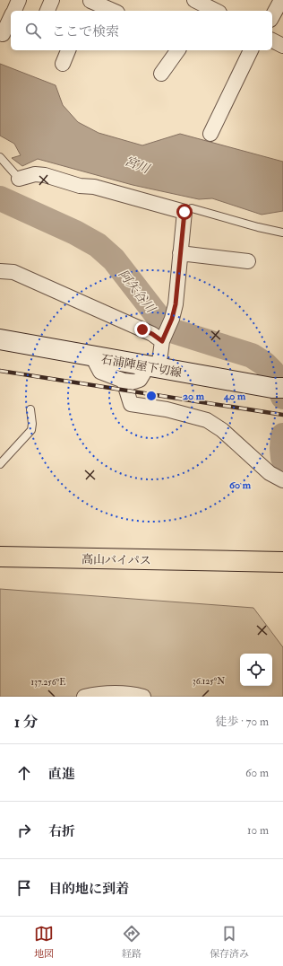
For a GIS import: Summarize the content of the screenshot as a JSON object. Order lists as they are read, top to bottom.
{
  "streets": {
    "highway": ["高山バイパス"],
    "main road": ["石浦陣屋下切線"]
  },
  "water": ["宮川", "阿矢谷川"],
  "page": {
    "search": "ここで検索",
    "heading": ["1 分", "徒歩 · 70 m"],
    "list": [
      ["直進", "60 m"],
      ["右折", "10 m"],
      "目的地に到着"
    ],
    "nav": ["地図", "経路", "保存済み"]
  },
  "coordinates": ["36.125°N", "137.256°E"],
  "rings": ["20 m", "40 m", "60 m"]
}
